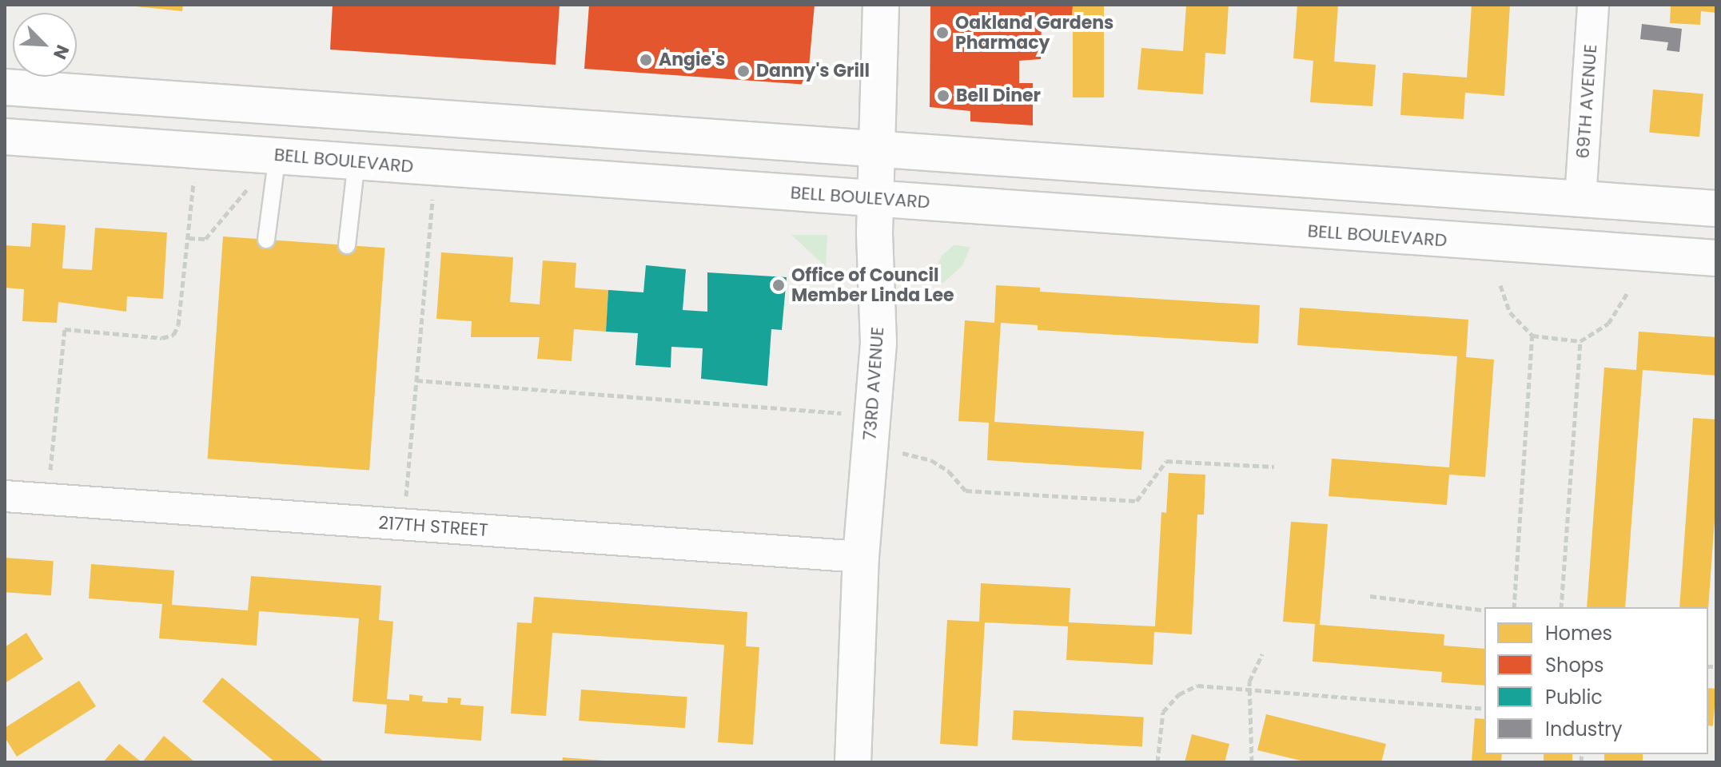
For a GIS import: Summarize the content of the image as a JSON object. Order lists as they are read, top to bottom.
{
  "streets": {
    "street": [
      "69TH AVENUE",
      "BELL BOULEVARD",
      "73RD AVENUE",
      "217TH STREET"
    ]
  },
  "crossings": [
    ["BELL BOULEVARD", "73RD AVENUE"],
    ["73RD AVENUE", "217TH STREET"]
  ],
  "places": [
    "Oakland Gardens Pharmacy",
    "Angie's",
    "Danny's Grill",
    "Bell Diner",
    "Office of Council Member Linda Lee"
  ],
  "legend": [
    "Homes",
    "Shops",
    "Public",
    "Industry"
  ],
  "north": "bottom right"
}
